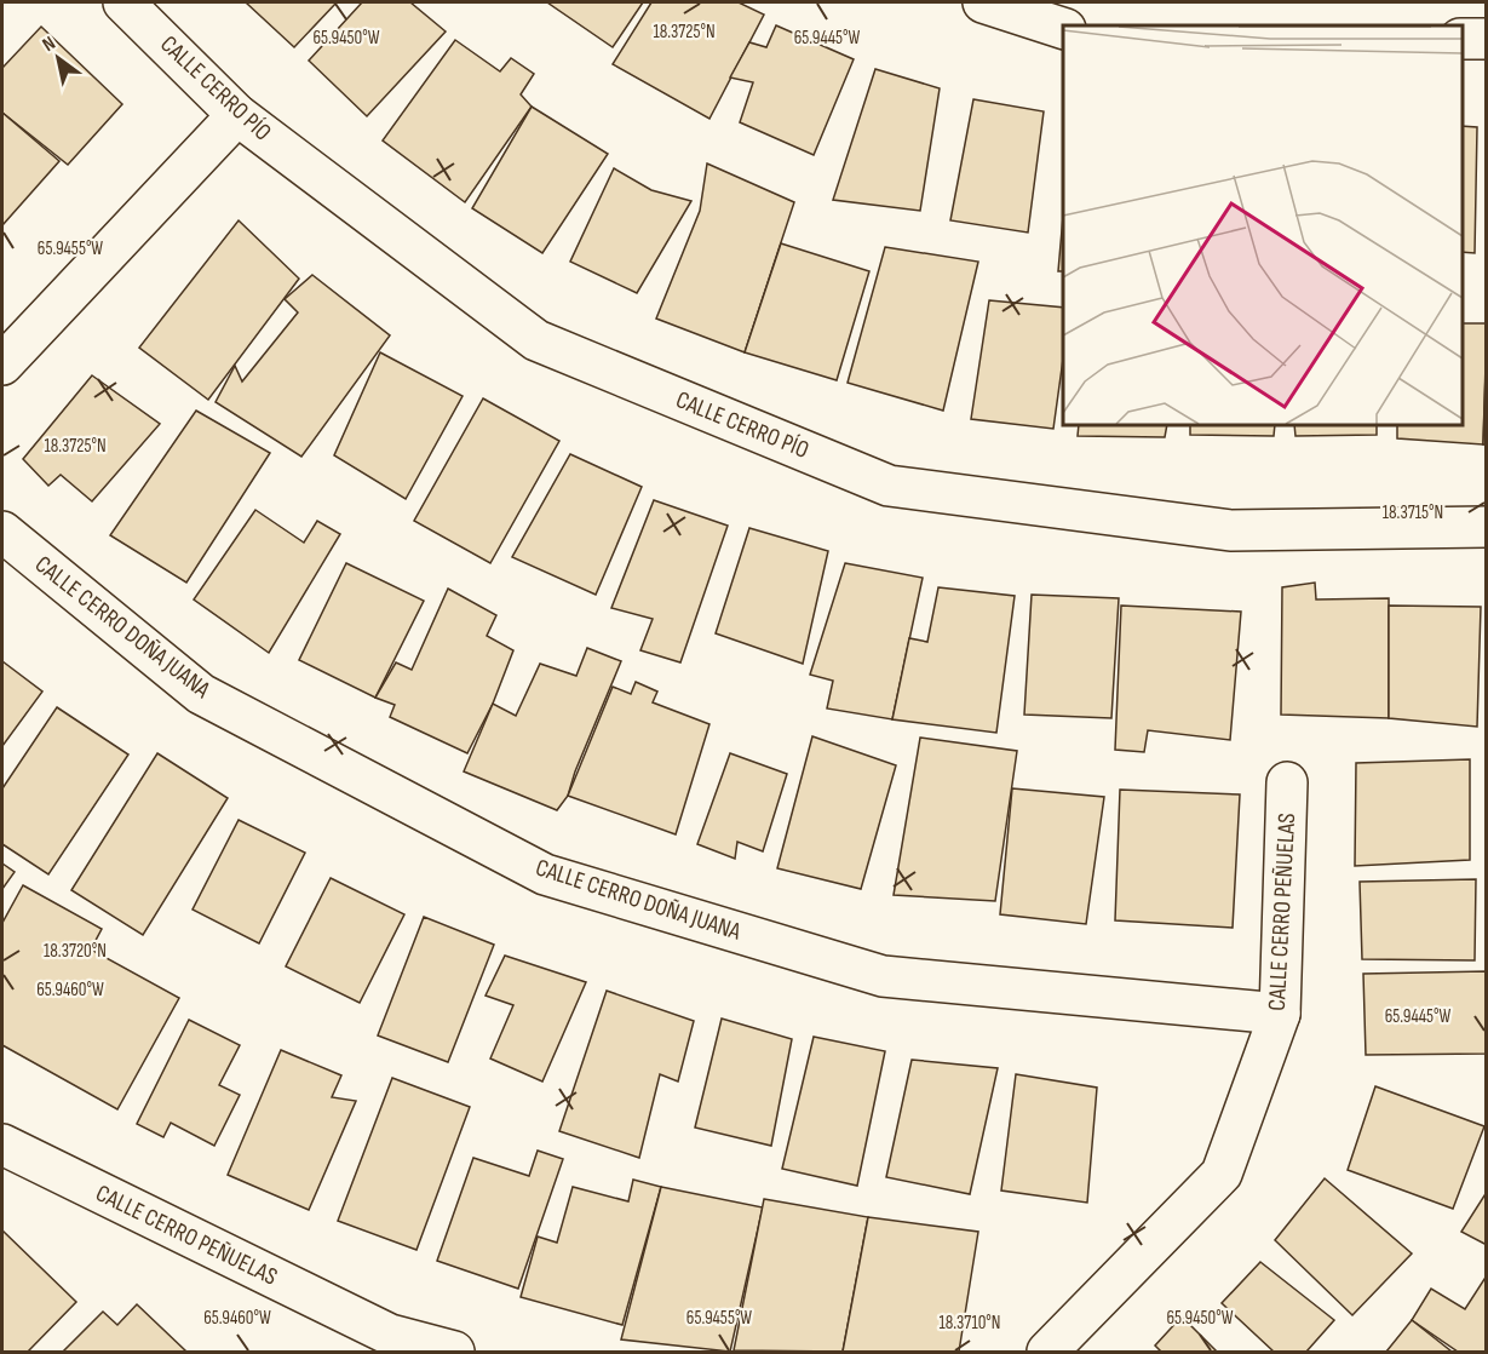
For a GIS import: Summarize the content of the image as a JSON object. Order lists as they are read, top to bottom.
{
  "streets": {
    "street": ["CALLE CERRO PÍO", "CALLE CERRO DOÑA JUANA", "CALLE CERRO PEÑUELAS"]
  },
  "crossings": [
    ["CALLE CERRO DOÑA JUANA", "CALLE CERRO PEÑUELAS"]
  ],
  "north": "top left",
  "coordinates": [
    "18.3725°N",
    "65.9450°W",
    "65.9445°W",
    "65.9455°W",
    "18.3715°N",
    "18.3720°N",
    "65.9460°W",
    "18.3710°N"
  ]
}
